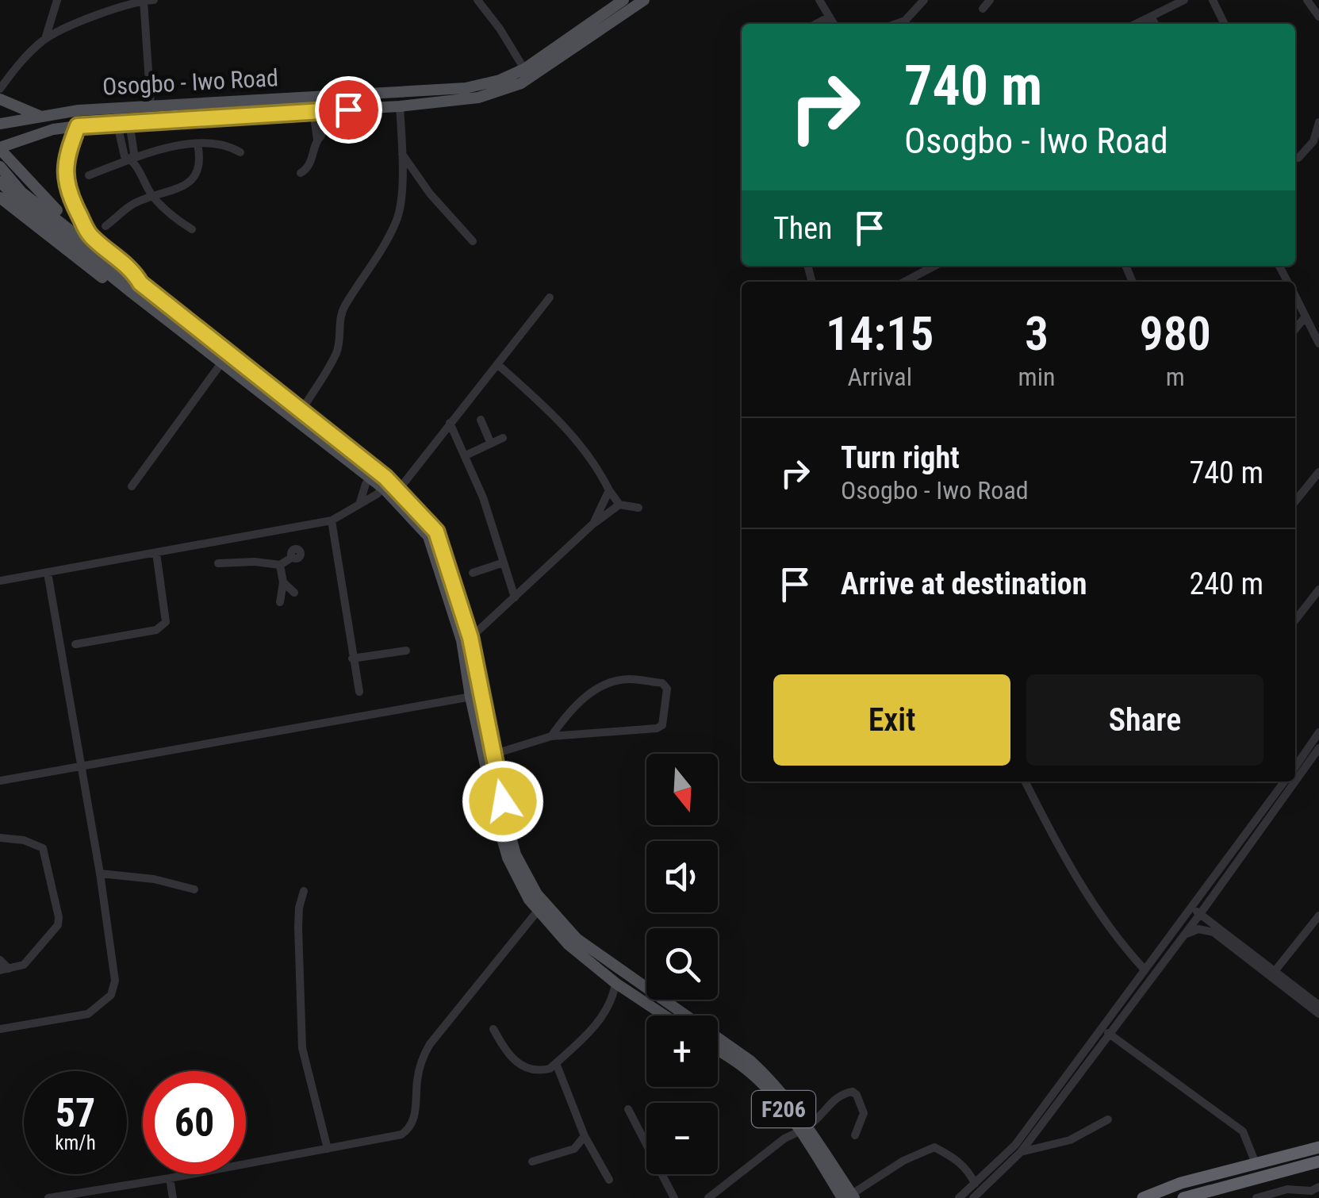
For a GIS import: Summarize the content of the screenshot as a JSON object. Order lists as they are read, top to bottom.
{
  "streets": {
    "main road": ["Osogbo - Iwo Road", "F206"]
  },
  "north": "bottom",
  "page": {
    "turn": ["740 m", "Osogbo - Iwo Road"],
    "then": "Then",
    "eta": [
      "14:15",
      "Arrival",
      "3",
      "min",
      "980",
      "m"
    ],
    "list": [
      {
        "name": "Turn right",
        "note": "Osogbo - Iwo Road",
        "value": "740 m"
      },
      {
        "name": "Arrive at destination",
        "value": "240 m"
      }
    ],
    "buttons": ["Exit", "Share"],
    "map_buttons": ["+", "−"],
    "speed": "57 km/h",
    "limit": "60"
  }
}
